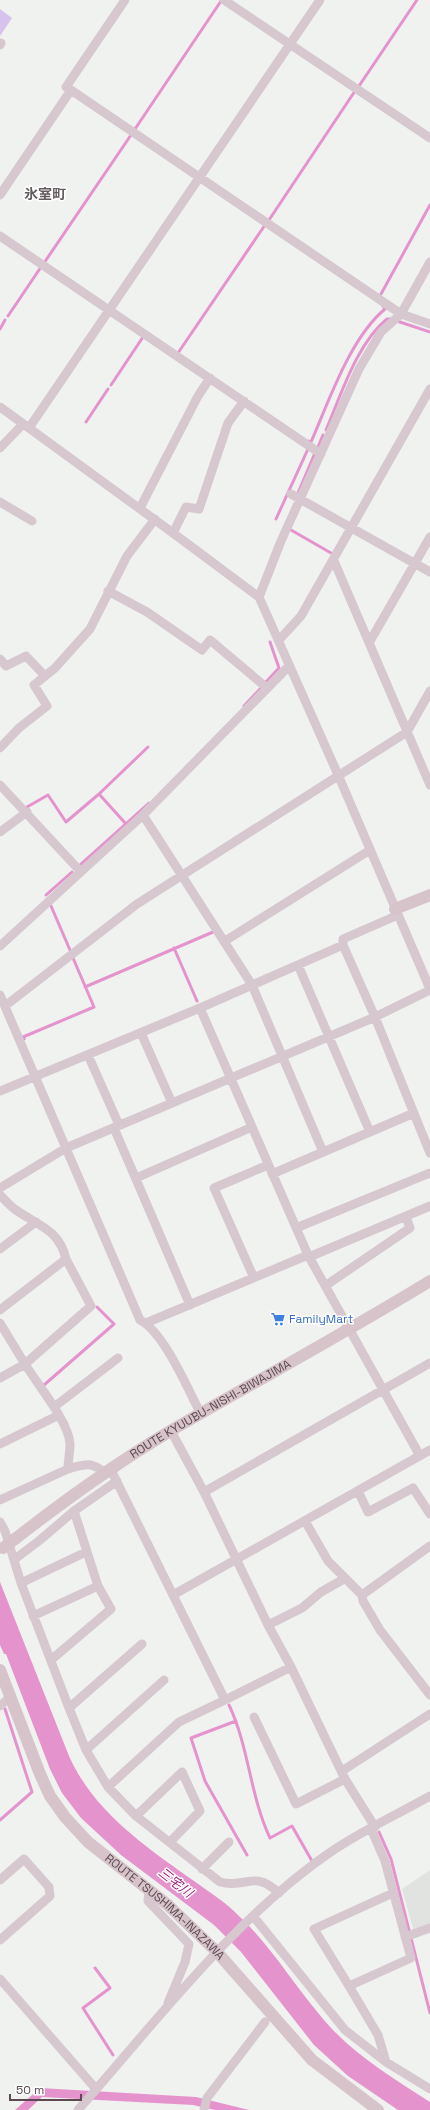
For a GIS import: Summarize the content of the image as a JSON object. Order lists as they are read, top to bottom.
{
  "streets": {
    "main road": ["ROUTE KYUUBU-NISHI-BIWAJIMA", "ROUTE TSUSHIMA-INAZAWA"]
  },
  "districts": ["氷室町"],
  "water": ["三宅川"],
  "places": {
    "supermarket": ["FamilyMart"]
  },
  "scale_bar": "50 m"
}
